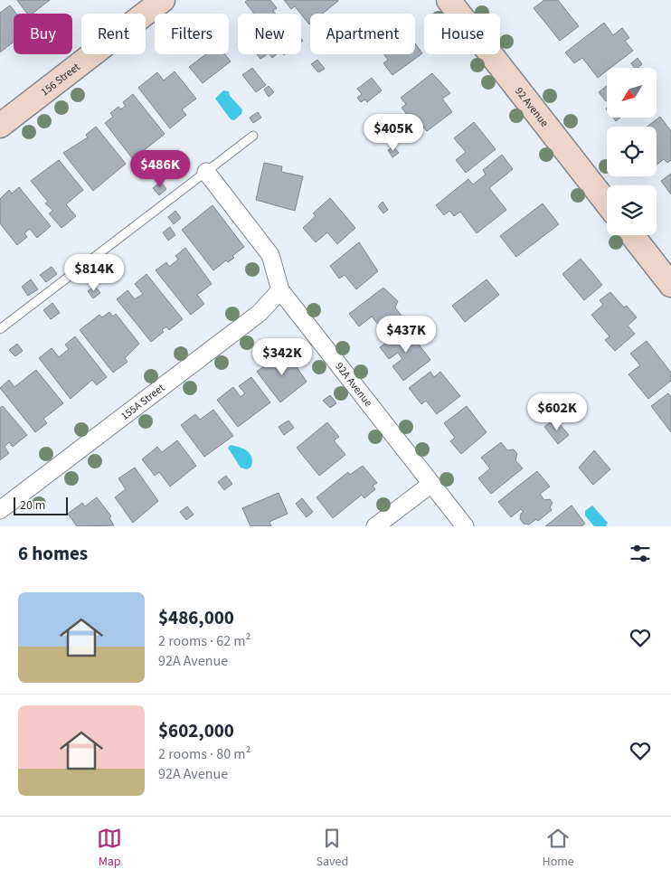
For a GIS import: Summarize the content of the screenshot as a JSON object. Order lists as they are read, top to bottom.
{
  "streets": {
    "street": [
      "156 Street",
      "92 Avenue",
      "92A Avenue",
      "155A Street"
    ]
  },
  "crossings": [
    ["92A Avenue", "155A Street"]
  ],
  "scale_bar": "20 m",
  "north": "bottom left",
  "page": {
    "chip": [
      "Buy",
      "Rent",
      "Filters",
      "New",
      "Apartment",
      "House"
    ],
    "price": [
      "$405K",
      "$486K",
      "$814K",
      "$437K",
      "$342K",
      "$602K"
    ],
    "scale": "20 m",
    "heading": "6 homes",
    "list": [
      {
        "name": "$486,000",
        "note": "2 rooms · 62 m² · 92A Avenue"
      },
      {
        "name": "$602,000",
        "note": "2 rooms · 80 m² · 92A Avenue"
      }
    ],
    "tabs": ["Map", "Saved", "Home"]
  }
}
